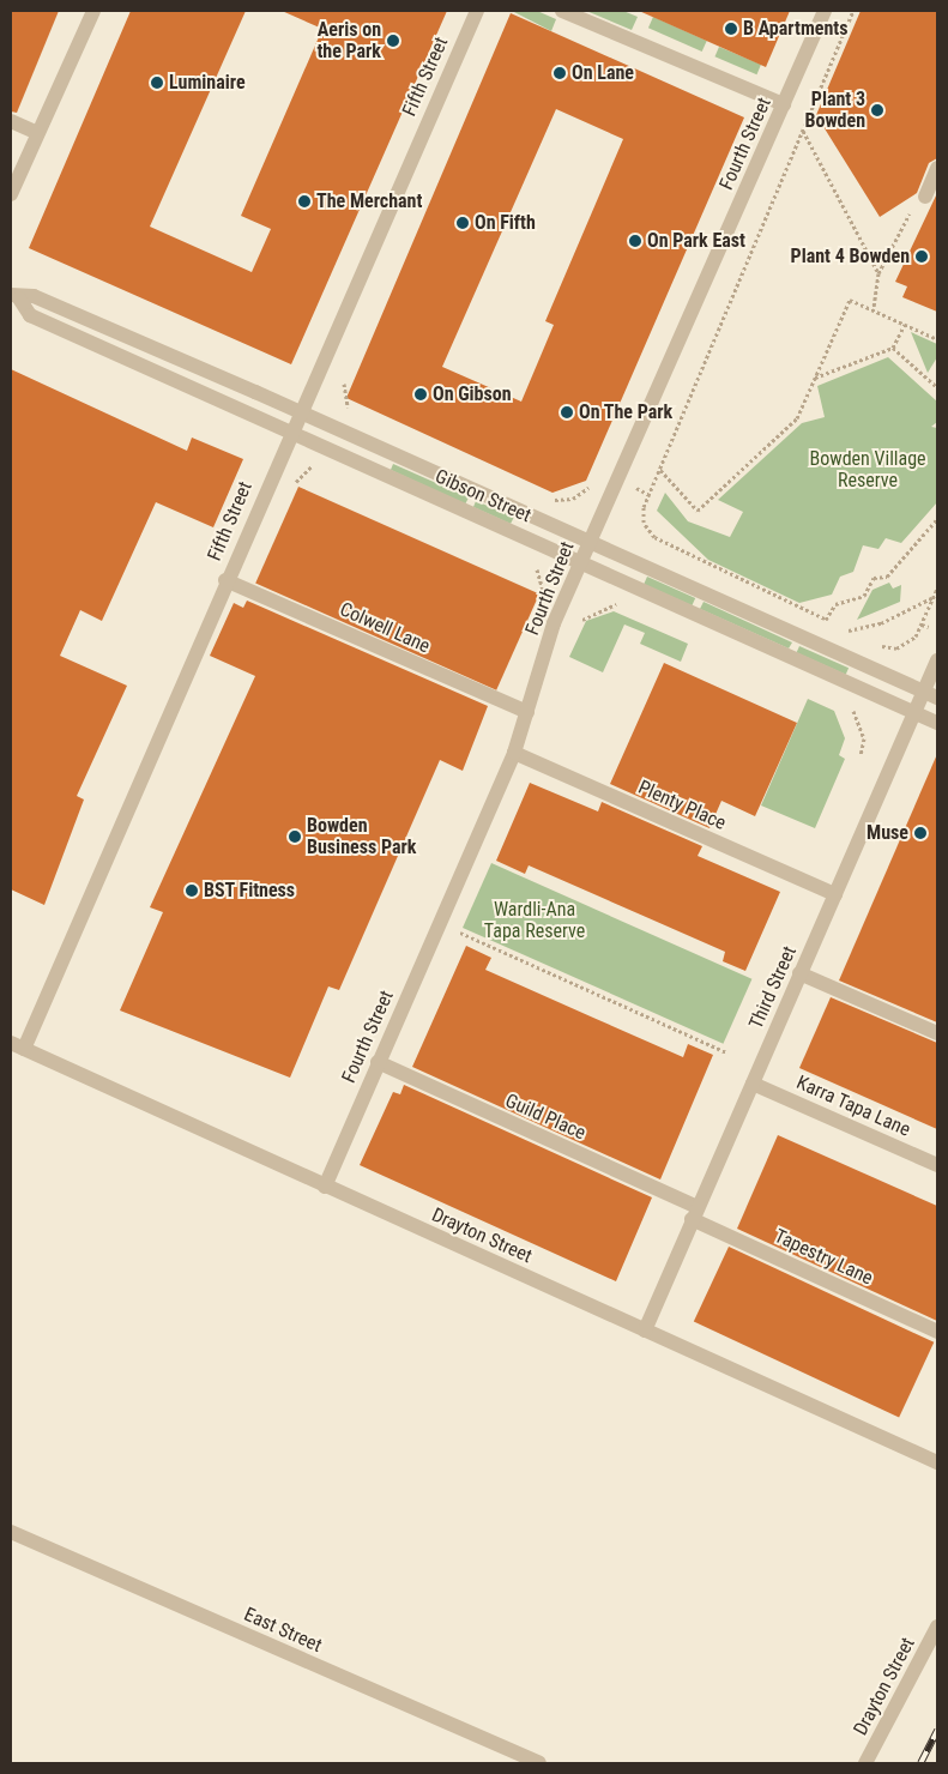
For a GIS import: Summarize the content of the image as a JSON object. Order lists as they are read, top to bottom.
{
  "streets": {
    "street": [
      "Fifth Street",
      "Fourth Street",
      "Gibson Street",
      "Colwell Lane",
      "Plenty Place",
      "Third Street",
      "Karra Tapa Lane",
      "Guild Place",
      "Drayton Street",
      "Tapestry Lane",
      "East Street"
    ]
  },
  "crossings": [
    ["Fifth Street", "Gibson Street"],
    ["Fifth Street", "Colwell Lane"],
    ["Fifth Street", "Drayton Street"],
    ["Fourth Street", "Gibson Street"],
    ["Fourth Street", "Colwell Lane"],
    ["Fourth Street", "Plenty Place"],
    ["Fourth Street", "Guild Place"],
    ["Fourth Street", "Drayton Street"],
    ["Gibson Street", "Third Street"],
    ["Plenty Place", "Third Street"],
    ["Third Street", "Karra Tapa Lane"],
    ["Third Street", "Guild Place"],
    ["Third Street", "Drayton Street"],
    ["Third Street", "Tapestry Lane"],
    ["Guild Place", "Tapestry Lane"]
  ],
  "parks": ["Bowden Village Reserve", "Wardli-Ana Tapa Reserve"],
  "places": [
    "B Apartments",
    "Aeris on the Park",
    "On Lane",
    "Luminaire",
    "Plant 3 Bowden",
    "The Merchant",
    "On Fifth",
    "On Park East",
    "Plant 4 Bowden",
    "On Gibson",
    "On The Park",
    "Muse",
    "Bowden Business Park",
    "BST Fitness"
  ]
}
